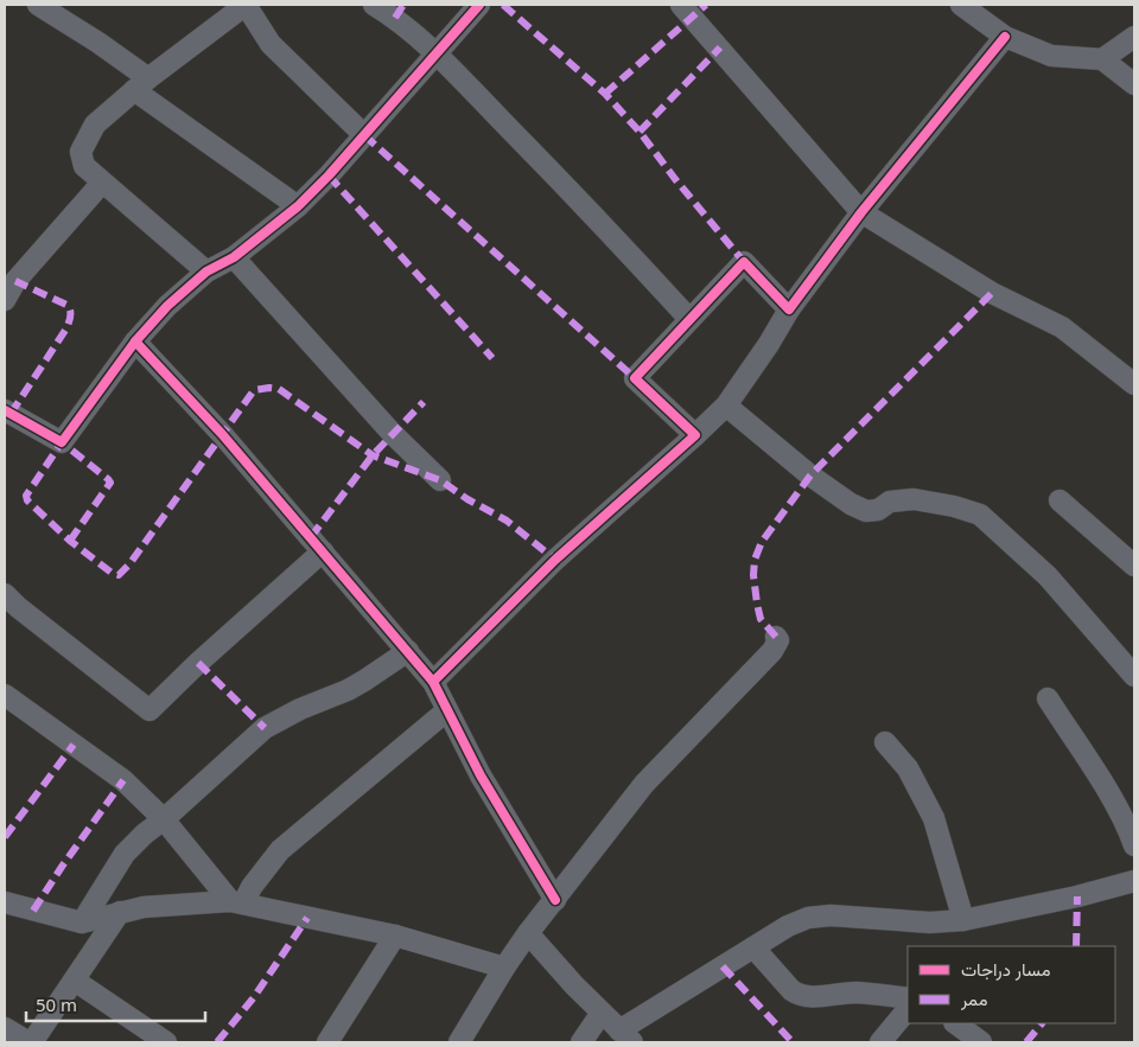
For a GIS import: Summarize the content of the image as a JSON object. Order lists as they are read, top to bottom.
{
  "legend": ["مسار دراجات", "ممر"],
  "scale_bar": "50 m"
}
